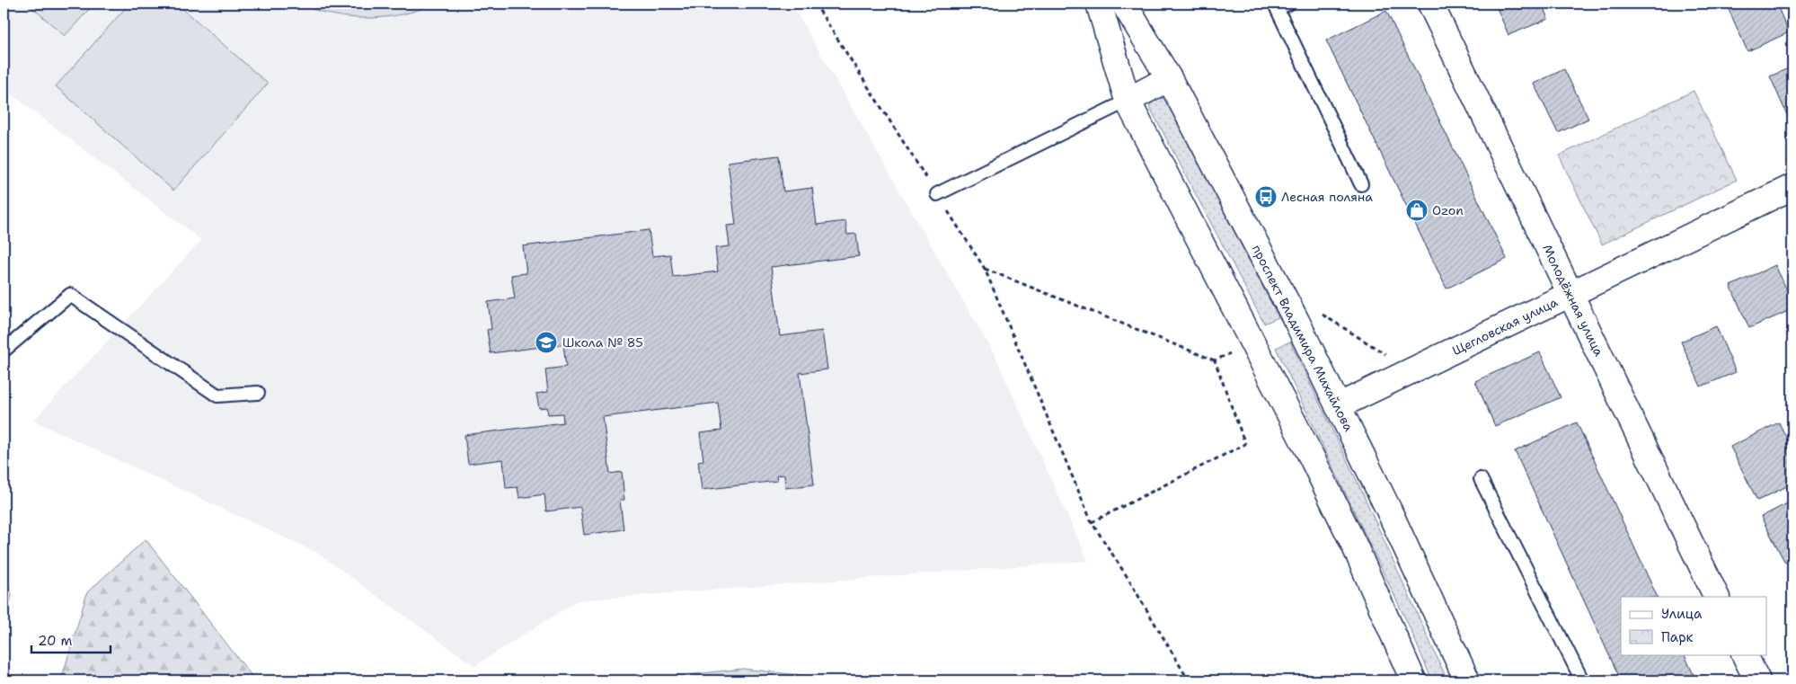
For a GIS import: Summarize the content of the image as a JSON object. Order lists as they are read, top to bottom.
{
  "streets": {
    "main road": ["Молодёжная улица", "Щегловская улица", "проспект Владимира Михайлова"]
  },
  "crossings": [
    ["Молодёжная улица", "Щегловская улица"],
    ["Щегловская улица", "проспект Владимира Михайлова"]
  ],
  "places": {
    "bus stop": ["Лесная поляна"],
    "shop": ["Ozon"],
    "school or university": ["Школа № 85"]
  },
  "legend": ["Улица", "Парк"],
  "scale_bar": "20 m"
}
